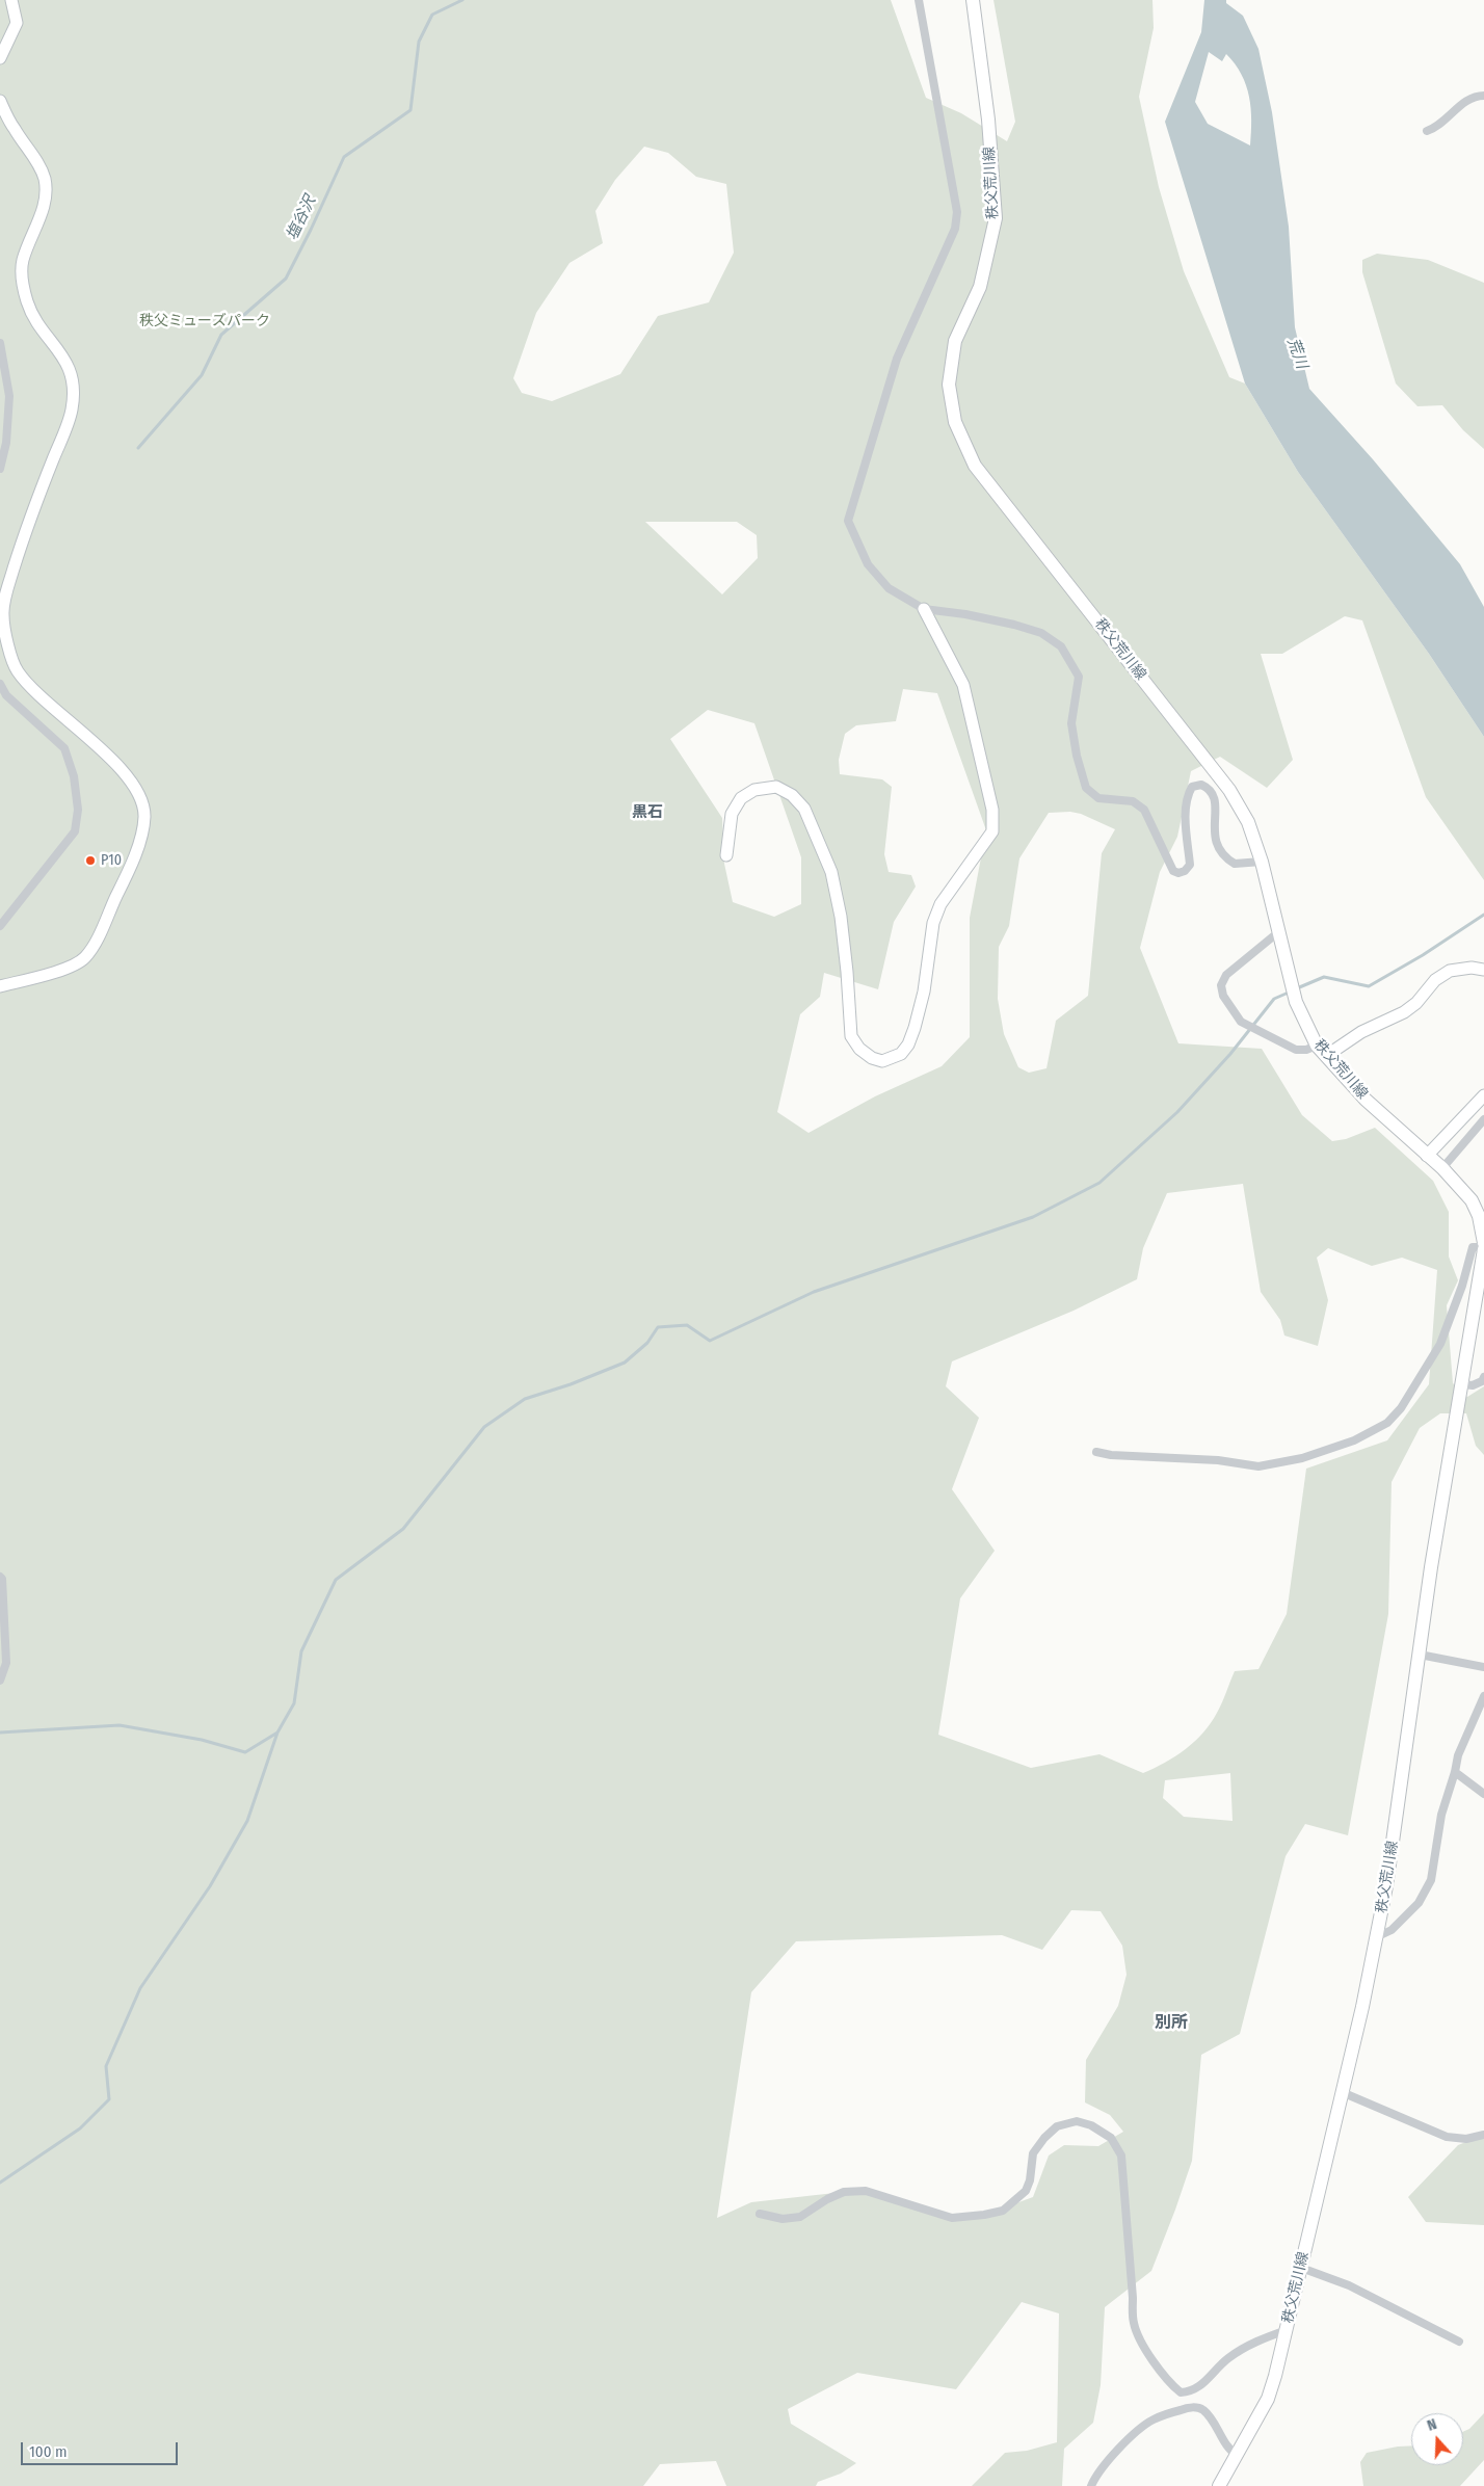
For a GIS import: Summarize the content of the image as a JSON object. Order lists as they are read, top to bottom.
{
  "streets": {
    "main road": ["秩父荒川線"]
  },
  "districts": ["黒石", "別所"],
  "water": ["塩谷沢", "荒川"],
  "parks": ["秩父ミューズパーク"],
  "places": ["P10"],
  "scale_bar": "100 m",
  "north": "top"
}
